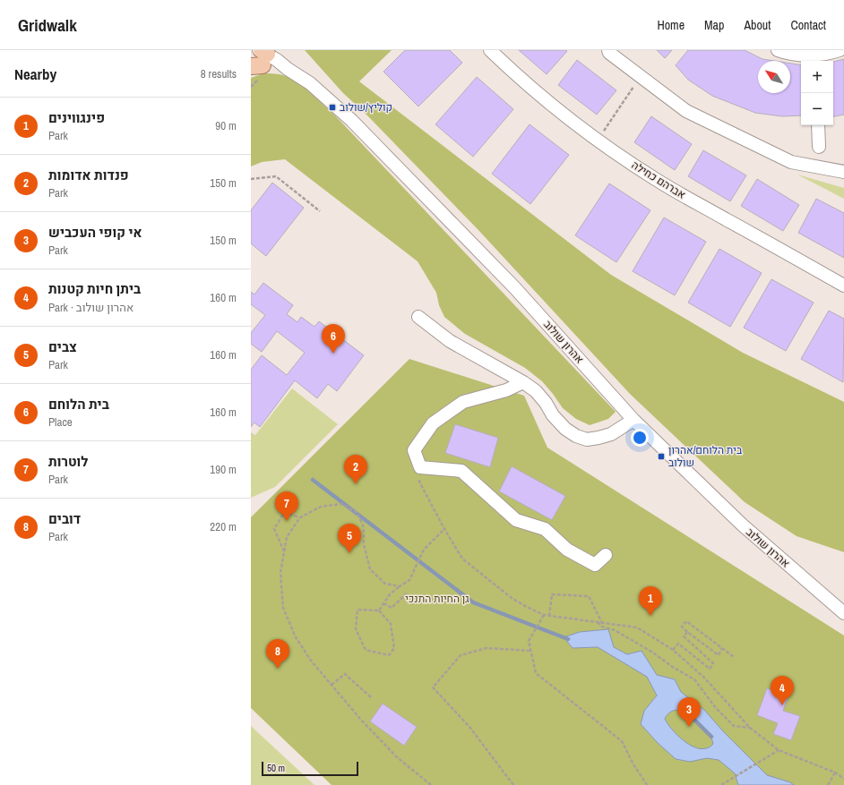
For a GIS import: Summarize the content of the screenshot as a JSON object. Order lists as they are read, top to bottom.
{
  "streets": {
    "street": ["אברהם כחילה", "אהרון שולוב"]
  },
  "parks": ["גן החיות התנכי"],
  "places": {
    "transit": ["קוליץ/שולוב", "בית הלוחם/אהרון שולוב"]
  },
  "scale_bar": "50 m",
  "north": "top left",
  "page": {
    "header": "Gridwalk",
    "nav": [
      "Home",
      "Map",
      "About",
      "Contact"
    ],
    "heading": ["Nearby", "8 results"],
    "map_buttons": ["+", "−"],
    "list": [
      {
        "mark": "1",
        "name": "פינגווינים",
        "note": "Park",
        "value": "90 m"
      },
      {
        "mark": "2",
        "name": "פנדות אדומות",
        "note": "Park",
        "value": "150 m"
      },
      {
        "mark": "3",
        "name": "אי קופי העכביש",
        "note": "Park",
        "value": "150 m"
      },
      {
        "mark": "4",
        "name": "ביתן חיות קטנות",
        "note": "Park · אהרון שולוב",
        "value": "160 m"
      },
      {
        "mark": "5",
        "name": "צבים",
        "note": "Park",
        "value": "160 m"
      },
      {
        "mark": "6",
        "name": "בית הלוחם",
        "note": "Place",
        "value": "160 m"
      },
      {
        "mark": "7",
        "name": "לוטרות",
        "note": "Park",
        "value": "190 m"
      },
      {
        "mark": "8",
        "name": "דובים",
        "note": "Park",
        "value": "220 m"
      }
    ],
    "pins": [
      "6",
      "2",
      "7",
      "5",
      "1",
      "8",
      "4",
      "3"
    ],
    "scale": "50 m"
  }
}
